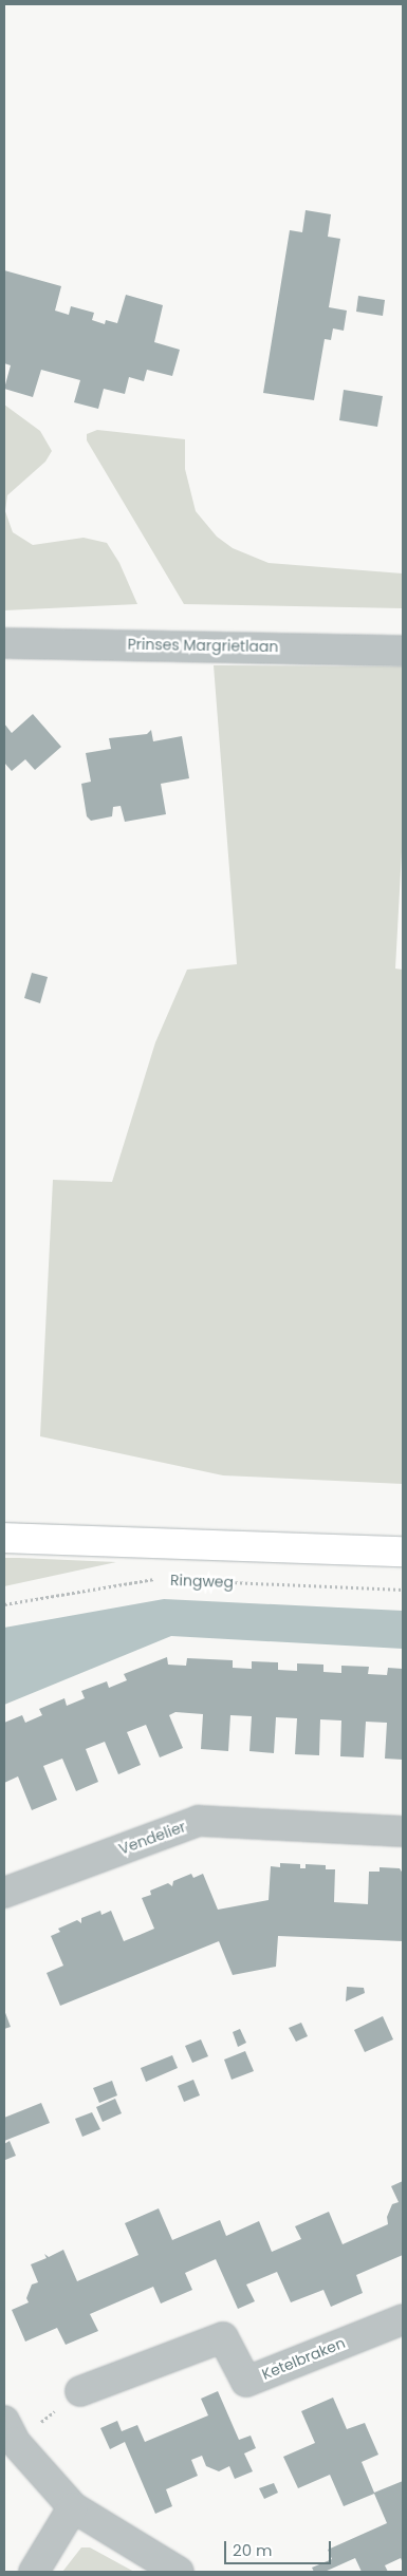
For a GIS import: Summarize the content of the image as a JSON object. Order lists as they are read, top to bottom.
{
  "streets": {
    "street": ["Prinses Margrietlaan", "Vendelier", "Ketelbraken"],
    "path": ["Ringweg"]
  },
  "scale_bar": "20 m"
}
